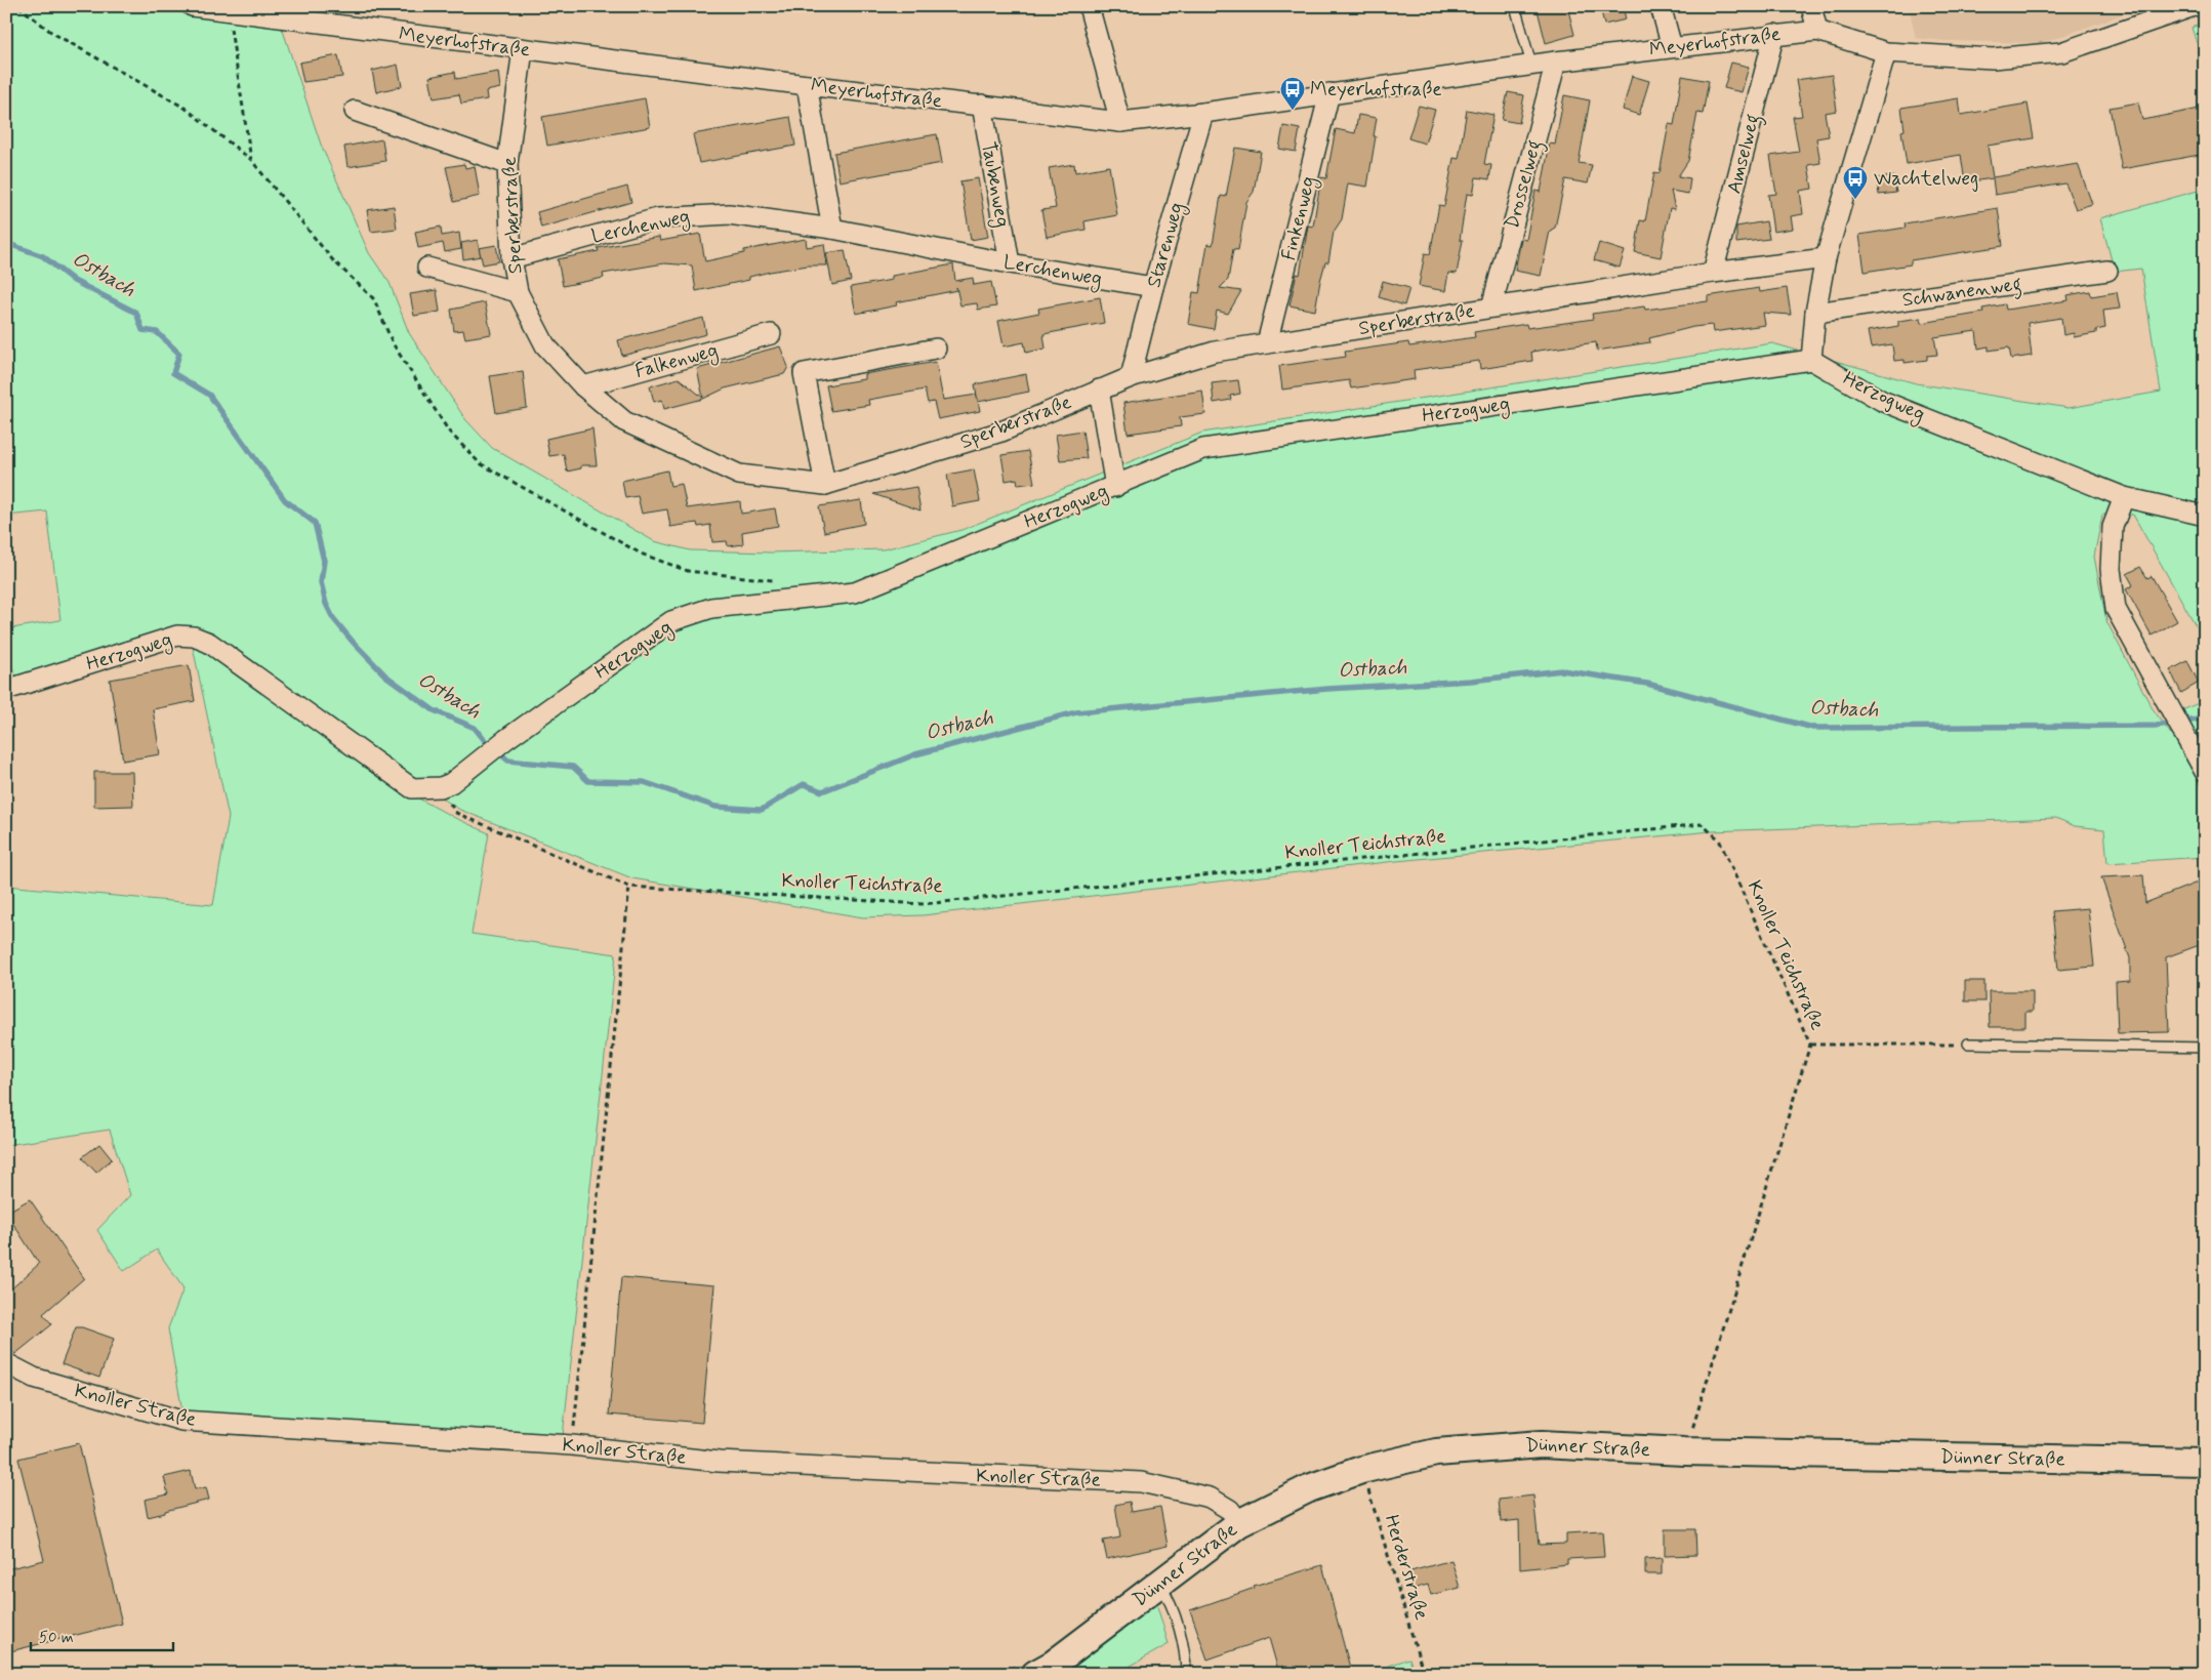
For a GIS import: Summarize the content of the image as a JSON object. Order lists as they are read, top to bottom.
{
  "streets": {
    "street": [
      "Meyerhofstraße",
      "Amselweg",
      "Taubenweg",
      "Drosselweg",
      "Sperberstraße",
      "Finkenweg",
      "Lerchenweg",
      "Starenweg",
      "Schwanenweg",
      "Falkenweg",
      "Herzogweg",
      "Knoller Straße",
      "Dünner Straße"
    ],
    "path": ["Knoller Teichstraße", "Herderstraße"]
  },
  "crossings": [
    ["Meyerhofstraße", "Amselweg"],
    ["Meyerhofstraße", "Taubenweg"],
    ["Meyerhofstraße", "Drosselweg"],
    ["Meyerhofstraße", "Sperberstraße"],
    ["Meyerhofstraße", "Finkenweg"],
    ["Meyerhofstraße", "Starenweg"],
    ["Amselweg", "Sperberstraße"],
    ["Taubenweg", "Lerchenweg"],
    ["Drosselweg", "Sperberstraße"],
    ["Sperberstraße", "Finkenweg"],
    ["Sperberstraße", "Lerchenweg"],
    ["Sperberstraße", "Starenweg"],
    ["Sperberstraße", "Falkenweg"],
    ["Lerchenweg", "Starenweg"],
    ["Herzogweg", "Knoller Teichstraße"],
    ["Knoller Straße", "Dünner Straße"],
    ["Dünner Straße", "Herderstraße"]
  ],
  "water": ["Ostbach"],
  "places": {
    "bus stop": ["Meyerhofstraße", "Wachtelweg"]
  },
  "scale_bar": "50 m"
}
